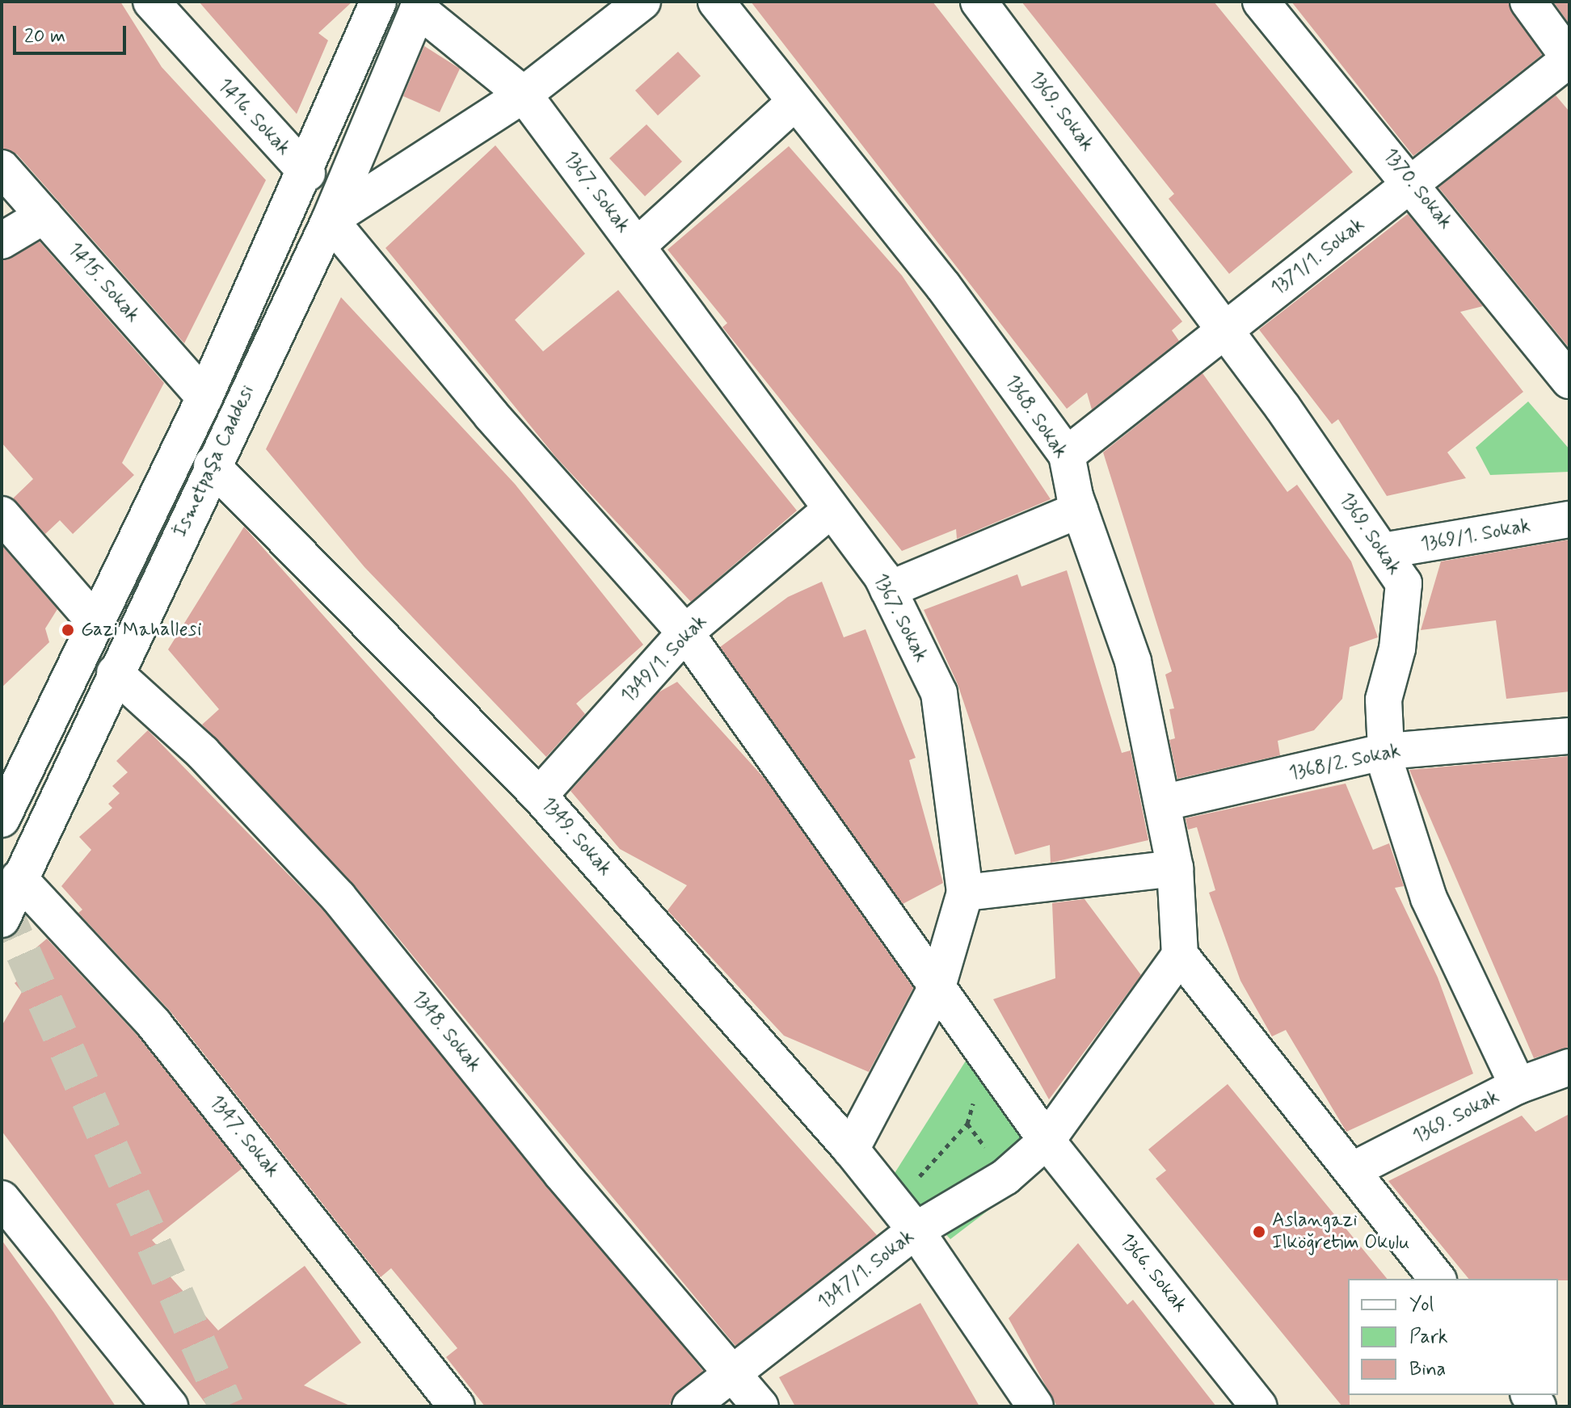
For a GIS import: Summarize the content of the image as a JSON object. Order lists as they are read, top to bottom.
{
  "streets": {
    "street": [
      "1369. Sokak",
      "1416. Sokak",
      "1370. Sokak",
      "1367. Sokak",
      "1371/1. Sokak",
      "1415. Sokak",
      "1368. Sokak",
      "İsmetpaşa Caddesi",
      "1369/1. Sokak",
      "1349/1. Sokak",
      "1368/2. Sokak",
      "1349. Sokak",
      "1348. Sokak",
      "1347. Sokak",
      "1347/1. Sokak",
      "1366. Sokak"
    ]
  },
  "crossings": [
    ["1369. Sokak", "1371/1. Sokak"],
    ["1369. Sokak", "1369/1. Sokak"],
    ["1369. Sokak", "1368/2. Sokak"],
    ["1416. Sokak", "İsmetpaşa Caddesi"],
    ["1370. Sokak", "1371/1. Sokak"],
    ["1367. Sokak", "İsmetpaşa Caddesi"],
    ["1367. Sokak", "1349/1. Sokak"],
    ["1367. Sokak", "1349. Sokak"],
    ["1367. Sokak", "1366. Sokak"],
    ["1371/1. Sokak", "1368. Sokak"],
    ["1415. Sokak", "İsmetpaşa Caddesi"],
    ["1368. Sokak", "1368/2. Sokak"],
    ["1368. Sokak", "1347/1. Sokak"],
    ["İsmetpaşa Caddesi", "1349. Sokak"],
    ["İsmetpaşa Caddesi", "1348. Sokak"],
    ["İsmetpaşa Caddesi", "1347. Sokak"],
    ["İsmetpaşa Caddesi", "1366. Sokak"],
    ["1349/1. Sokak", "1349. Sokak"],
    ["1349/1. Sokak", "1366. Sokak"],
    ["1349. Sokak", "1347/1. Sokak"],
    ["1348. Sokak", "1347/1. Sokak"],
    ["1347/1. Sokak", "1366. Sokak"]
  ],
  "places": ["Gazi Mahallesi", "Aslangazi Ilköğretim Okulu"],
  "legend": ["Yol", "Park", "Bina"],
  "scale_bar": "20 m"
}
